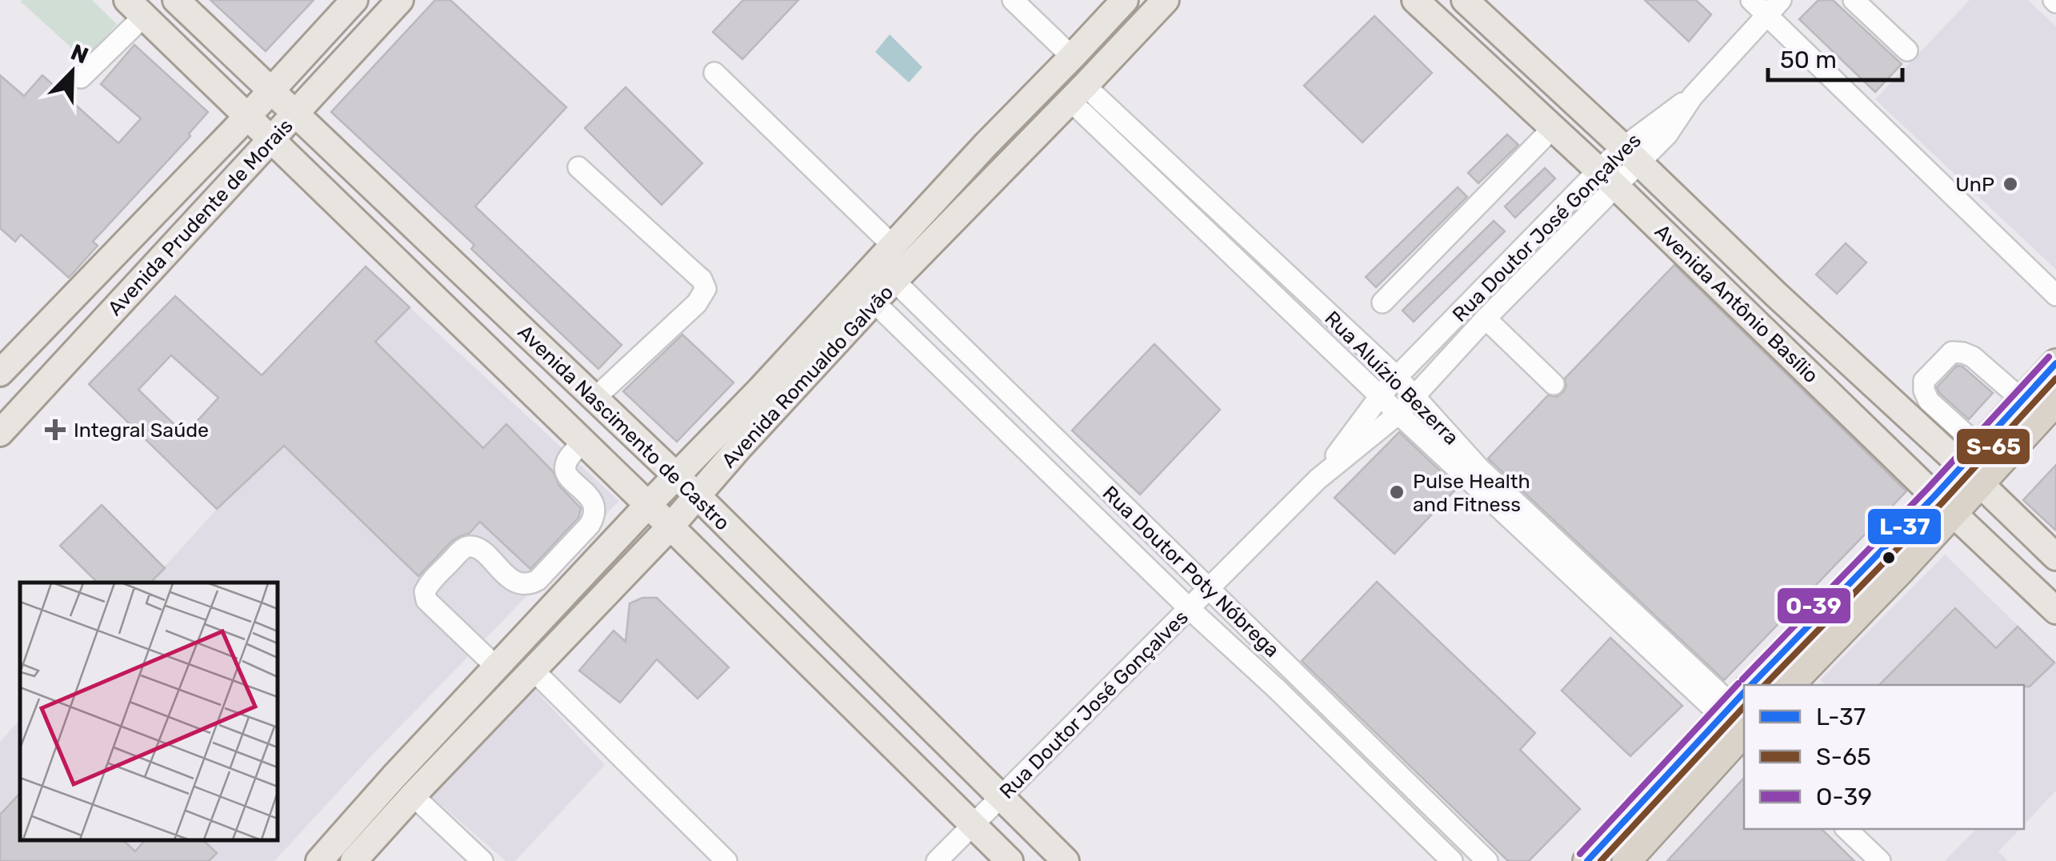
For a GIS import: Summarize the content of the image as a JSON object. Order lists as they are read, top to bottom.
{
  "streets": {
    "main road": [
      "Avenida Prudente de Morais",
      "Avenida Antônio Basílio",
      "Avenida Romualdo Galvão",
      "Avenida Nascimento de Castro"
    ],
    "street": ["Rua Doutor José Gonçalves", "Rua Aluízio Bezerra", "Rua Doutor Poty Nóbrega"]
  },
  "crossings": [
    ["Avenida Prudente de Morais", "Avenida Nascimento de Castro"],
    ["Rua Doutor José Gonçalves", "Avenida Antônio Basílio"],
    ["Rua Doutor José Gonçalves", "Rua Aluízio Bezerra"],
    ["Rua Doutor José Gonçalves", "Avenida Nascimento de Castro"],
    ["Rua Doutor José Gonçalves", "Rua Doutor Poty Nóbrega"],
    ["Avenida Romualdo Galvão", "Rua Aluízio Bezerra"],
    ["Avenida Romualdo Galvão", "Avenida Nascimento de Castro"],
    ["Avenida Romualdo Galvão", "Rua Doutor Poty Nóbrega"]
  ],
  "places": {
    "other": ["UnP", "Pulse Health and Fitness"],
    "health": ["Integral Saúde"]
  },
  "lines": ["transit line O-39", "transit line L-37", "transit line S-65"],
  "legend": ["L-37", "S-65", "O-39"],
  "scale_bar": "50 m",
  "north": "top right"
}
